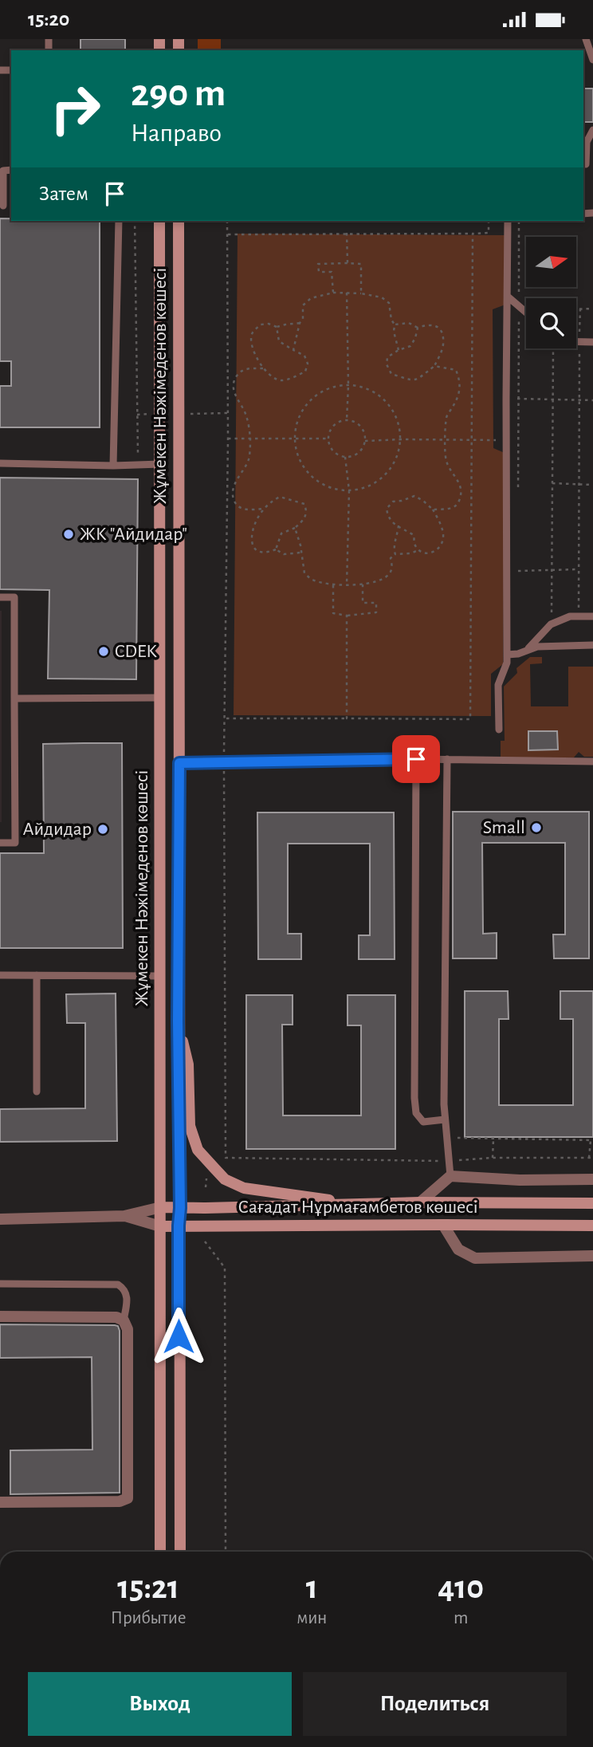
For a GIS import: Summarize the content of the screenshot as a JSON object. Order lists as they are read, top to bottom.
{
  "streets": {
    "main road": ["Жұмекен Нәжімеденов көшесі", "Сағадат Нұрмағамбетов көшесі"]
  },
  "crossings": [
    ["Жұмекен Нәжімеденов көшесі", "Сағадат Нұрмағамбетов көшесі"]
  ],
  "places": [
    "ЖК \"Айдидар\"",
    "CDEK",
    "Small",
    "Айдидар"
  ],
  "north": "right",
  "page": {
    "status": "15:20",
    "turn": ["290 m", "Направо"],
    "then": "Затем",
    "eta": [
      "15:21",
      "Прибытие",
      "1",
      "мин",
      "410",
      "m"
    ],
    "buttons": ["Выход", "Поделиться"]
  }
}
